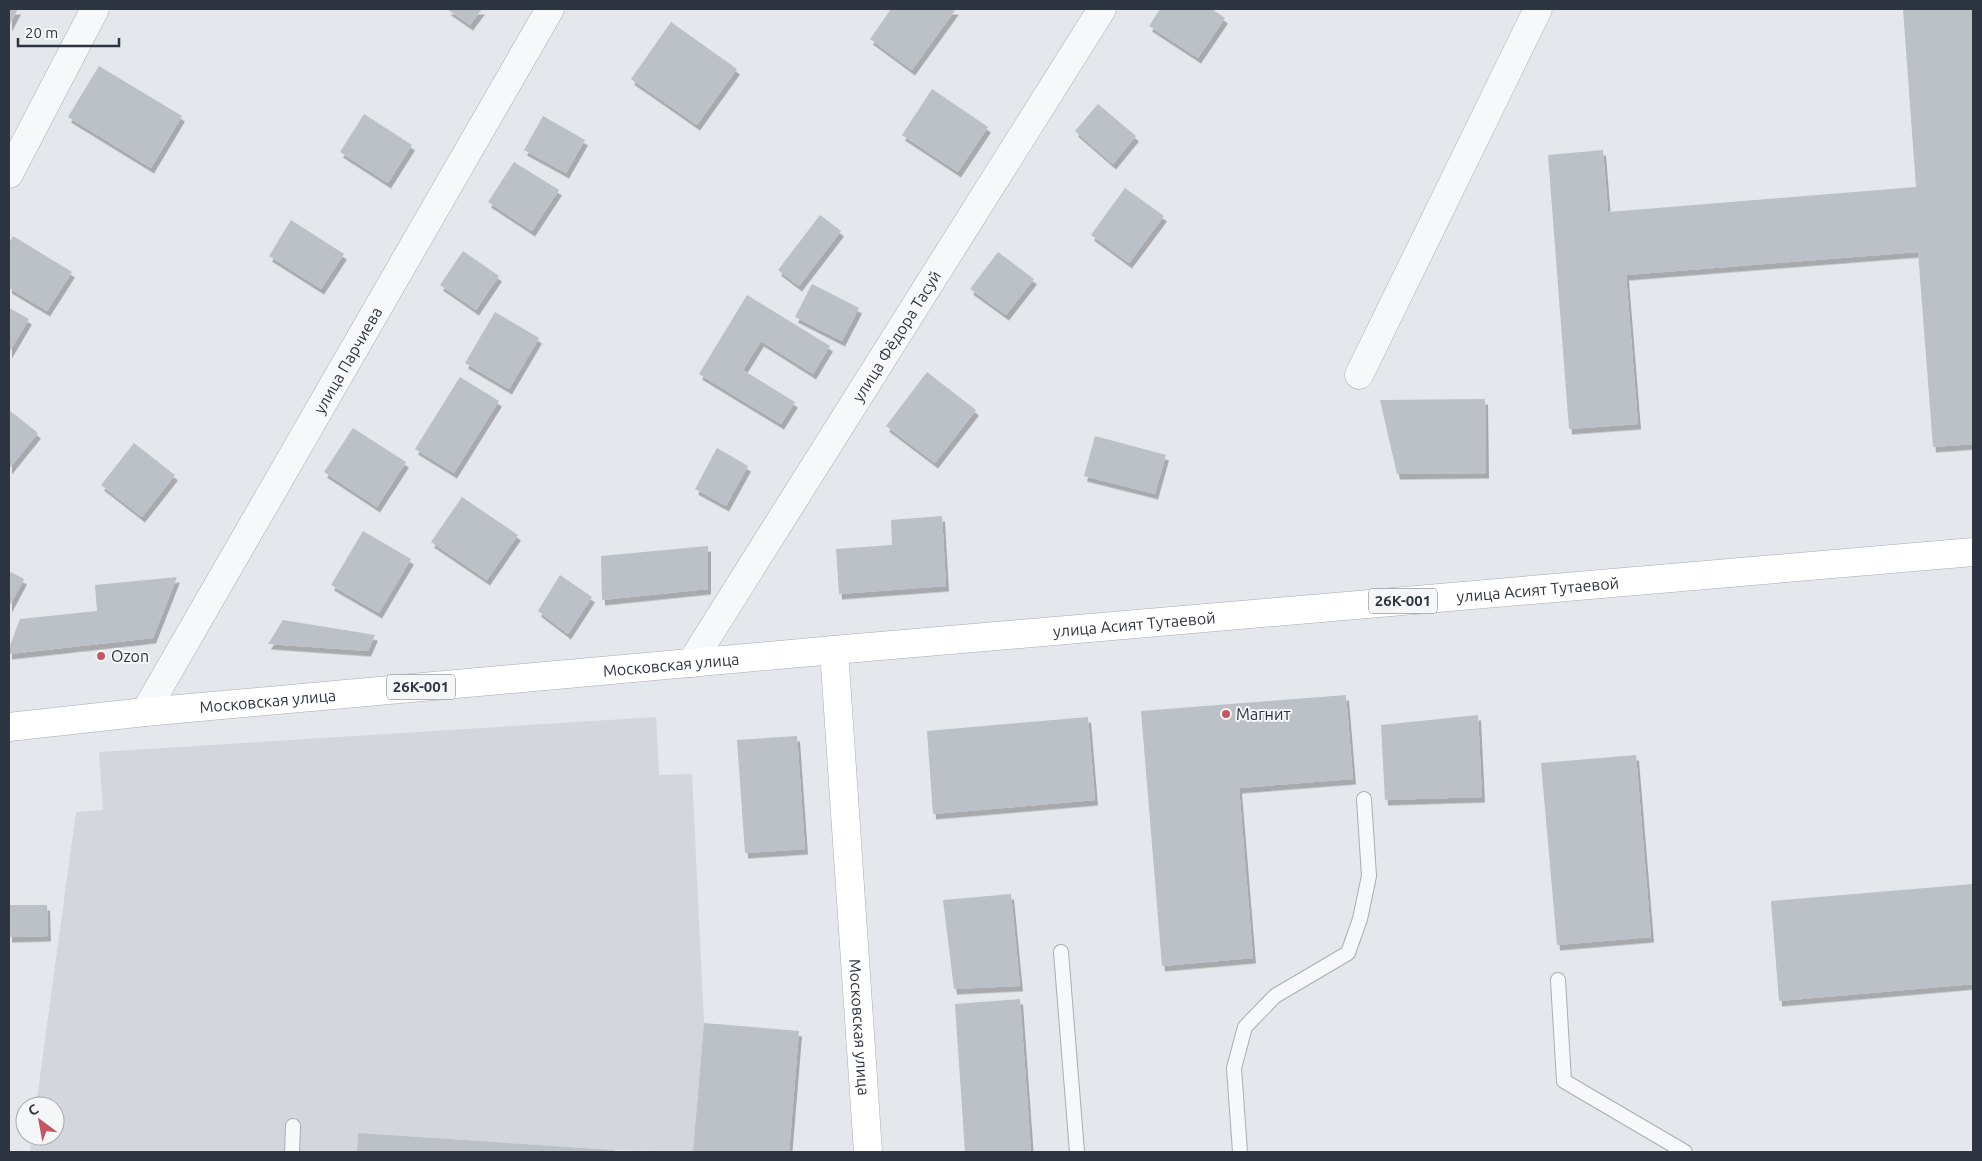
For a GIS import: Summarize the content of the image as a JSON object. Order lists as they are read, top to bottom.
{
  "streets": {
    "main road": ["улица Асият Тутаевой", "26К-001", "Московская улица"],
    "street": ["улица Фёдора Тасуй", "улица Парчиева"]
  },
  "crossings": [
    ["улица Фёдора Тасуй", "Московская улица"],
    ["улица Парчиева", "Московская улица"],
    ["улица Асият Тутаевой", "Московская улица"]
  ],
  "places": ["Ozon", "Магнит"],
  "scale_bar": "20 m",
  "north": "top left"
}
